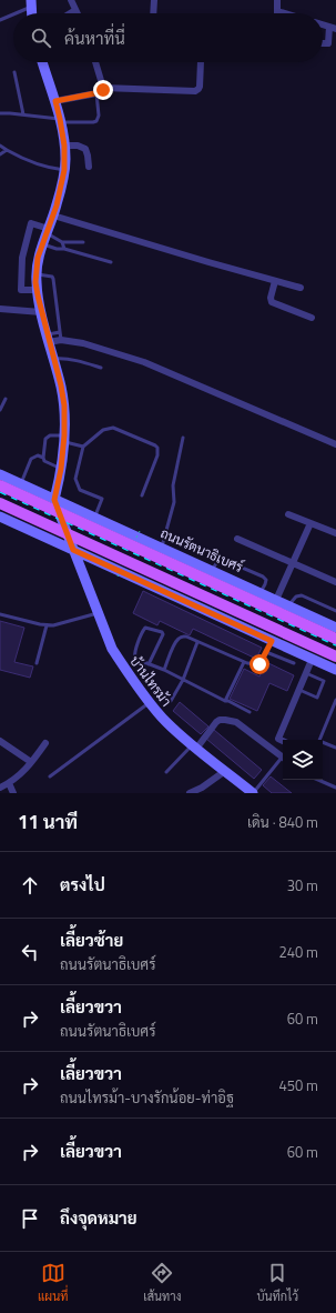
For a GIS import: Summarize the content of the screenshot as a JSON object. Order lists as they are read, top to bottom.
{
  "streets": {
    "main road": ["ถนนรัตนาธิเบศร์"],
    "street": ["บ้านไทรม้า"]
  },
  "page": {
    "search": "ค้นหาที่นี่",
    "heading": ["11 นาที", "เดิน · 840 m"],
    "list": [
      ["ตรงไป", "30 m"],
      ["เลี้ยวซ้าย", "ถนนรัตนาธิเบศร์", "240 m"],
      ["เลี้ยวขวา", "ถนนรัตนาธิเบศร์", "60 m"],
      ["เลี้ยวขวา", "ถนนไทรม้า-บางรักน้อย-ท่าอิฐ", "450 m"],
      ["เลี้ยวขวา", "60 m"],
      "ถึงจุดหมาย"
    ],
    "nav": ["แผนที่", "เส้นทาง", "บันทึกไว้"]
  }
}
